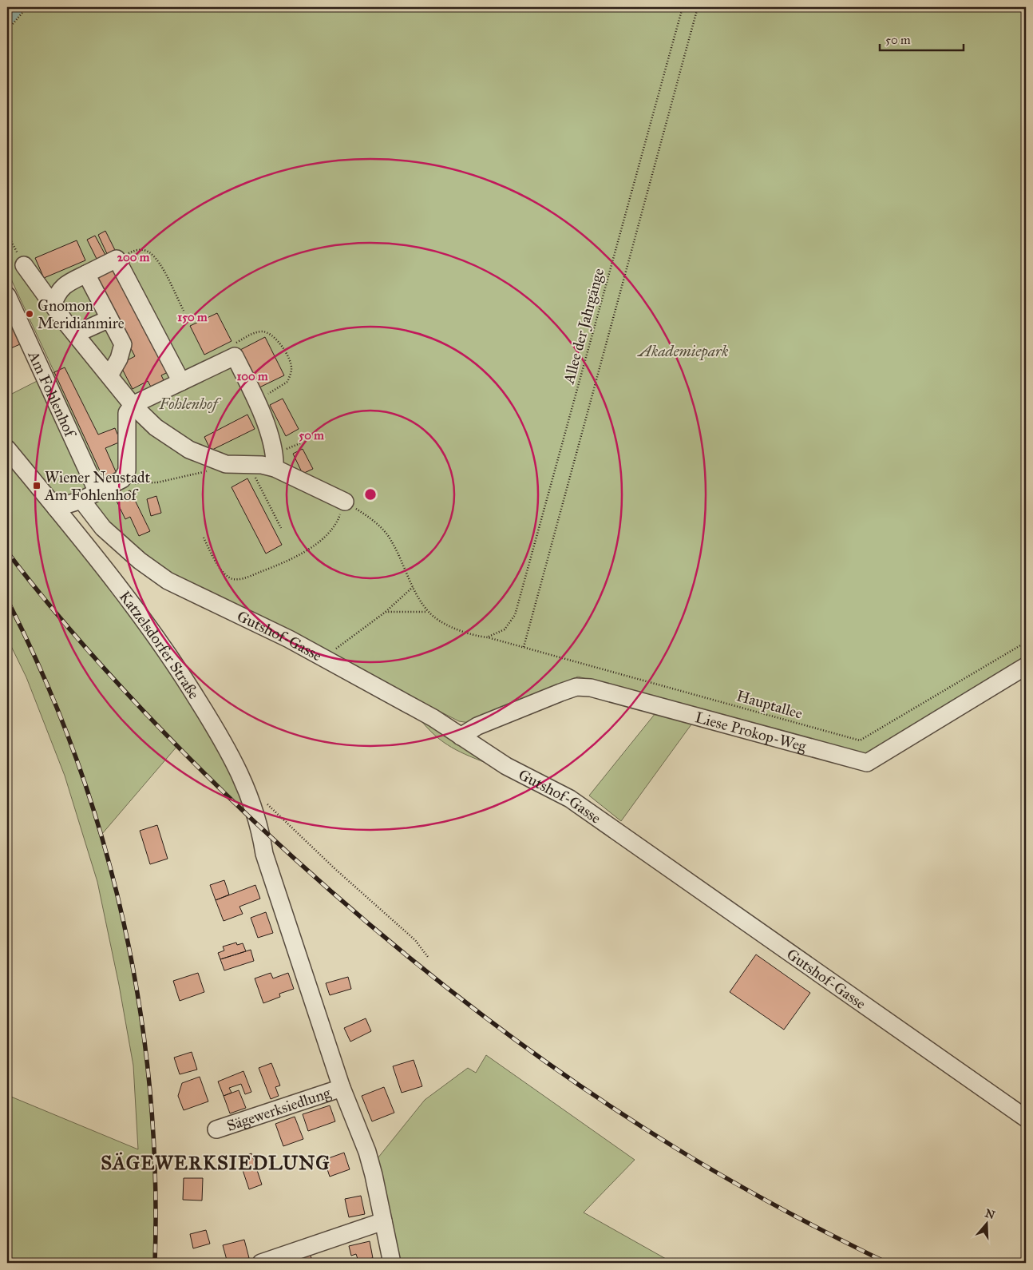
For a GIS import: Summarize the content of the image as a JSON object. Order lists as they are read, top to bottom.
{
  "streets": {
    "street": [
      "Am Fohlenhof",
      "Gutshof-Gasse",
      "Katzelsdorfer Straße",
      "Liese Prokop-Weg",
      "Sägewerksiedlung"
    ],
    "path": ["Allee der Jahrgänge", "Hauptallee"]
  },
  "crossings": [
    ["Allee der Jahrgänge", "Hauptallee"],
    ["Gutshof-Gasse", "Liese Prokop-Weg"],
    ["Katzelsdorfer Straße", "Sägewerksiedlung"]
  ],
  "districts": ["SÄGEWERKSIEDLUNG"],
  "parks": ["Akademiepark", "Fohlenhof"],
  "places": {
    "other": ["Gnomon Meridianmire"],
    "transit": ["Wiener Neustadt Am Fohlenhof"]
  },
  "scale_bar": "50 m",
  "north": "top",
  "rings": [
    "200 m",
    "150 m",
    "100 m",
    "50 m"
  ]
}
